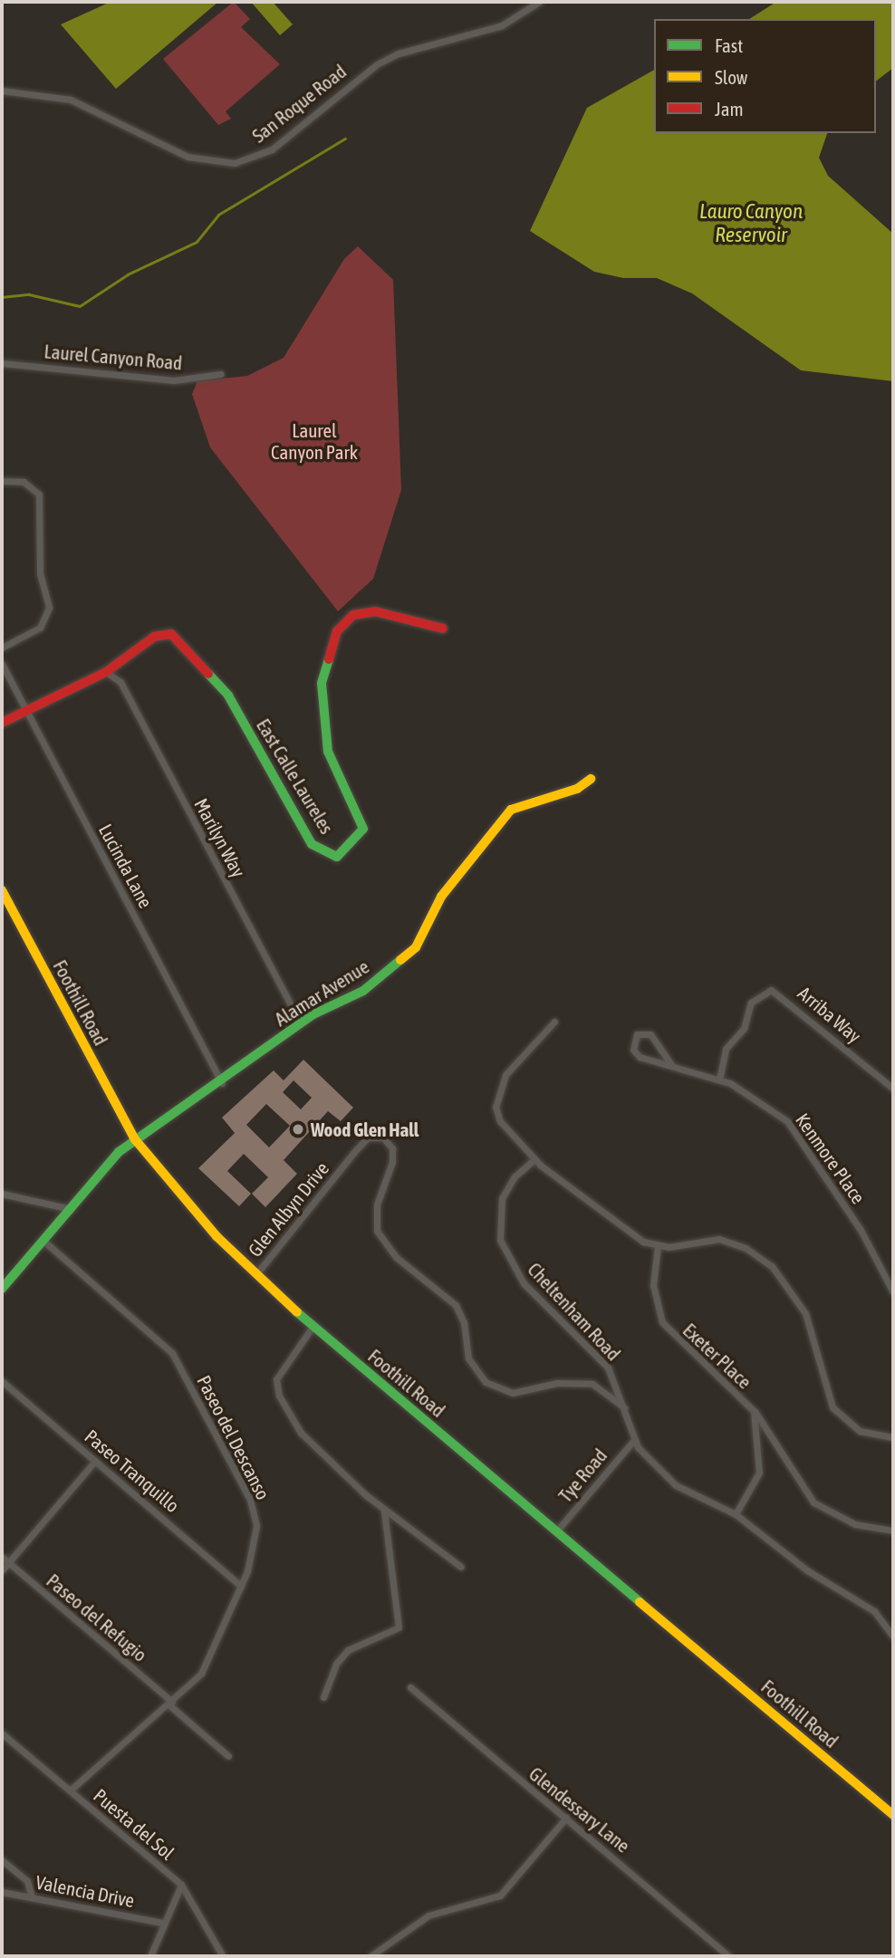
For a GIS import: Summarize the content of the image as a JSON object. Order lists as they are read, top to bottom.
{
  "streets": {
    "street": [
      "San Roque Road",
      "Laurel Canyon Road",
      "East Calle Laureles",
      "Marilyn Way",
      "Lucinda Lane",
      "Alamar Avenue",
      "Foothill Road",
      "Arriba Way",
      "Kenmore Place",
      "Glen Albyn Drive",
      "Cheltenham Road",
      "Exeter Place",
      "Paseo del Descanso",
      "Paseo Tranquillo",
      "Tye Road",
      "Paseo del Refugio",
      "Glendessary Lane",
      "Puesta del Sol",
      "Valencia Drive"
    ]
  },
  "crossings": [
    ["East Calle Laureles", "Marilyn Way"],
    ["East Calle Laureles", "Lucinda Lane"],
    ["Marilyn Way", "Alamar Avenue"],
    ["Lucinda Lane", "Alamar Avenue"],
    ["Alamar Avenue", "Foothill Road"],
    ["Alamar Avenue", "Paseo del Descanso"],
    ["Foothill Road", "Glen Albyn Drive"],
    ["Foothill Road", "Tye Road"],
    ["Arriba Way", "Kenmore Place"],
    ["Glen Albyn Drive", "Cheltenham Road"],
    ["Cheltenham Road", "Exeter Place"],
    ["Cheltenham Road", "Tye Road"],
    ["Paseo del Descanso", "Paseo Tranquillo"],
    ["Paseo del Descanso", "Paseo del Refugio"],
    ["Paseo del Descanso", "Puesta del Sol"]
  ],
  "water": ["Lauro Canyon Reservoir"],
  "parks": ["Laurel Canyon Park"],
  "places": ["Wood Glen Hall"],
  "legend": ["Fast", "Slow", "Jam"]
}
